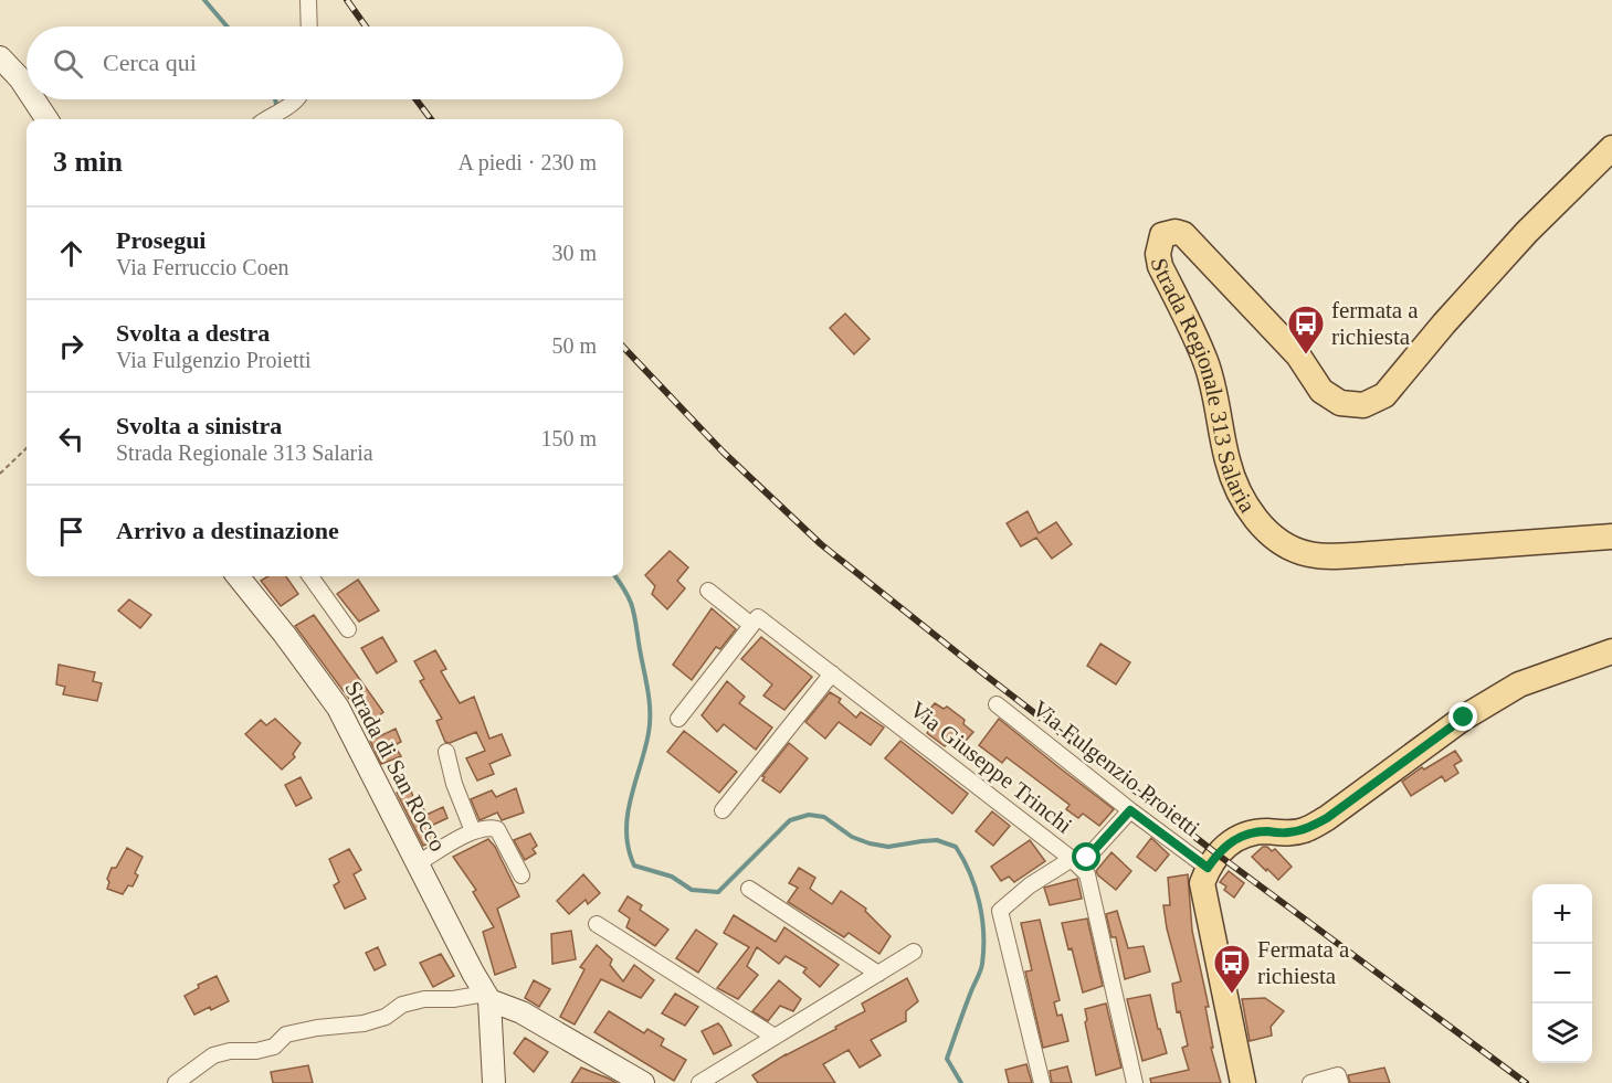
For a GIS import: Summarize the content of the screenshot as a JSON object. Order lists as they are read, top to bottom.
{
  "streets": {
    "main road": ["Strada Regionale 313 Salaria", "Strada di San Rocco"],
    "street": ["Via Giuseppe Trinchi", "Via Fulgenzio Proietti"]
  },
  "places": {
    "bus stop": ["fermata a richiesta", "Fermata a richiesta"]
  },
  "page": {
    "search": "Cerca qui",
    "heading": ["3 min", "A piedi · 230 m"],
    "list": [
      ["Prosegui", "Via Ferruccio Coen", "30 m"],
      ["Svolta a destra", "Via Fulgenzio Proietti", "50 m"],
      ["Svolta a sinistra", "Strada Regionale 313 Salaria", "150 m"],
      "Arrivo a destinazione"
    ],
    "map_buttons": ["+", "−"]
  }
}
